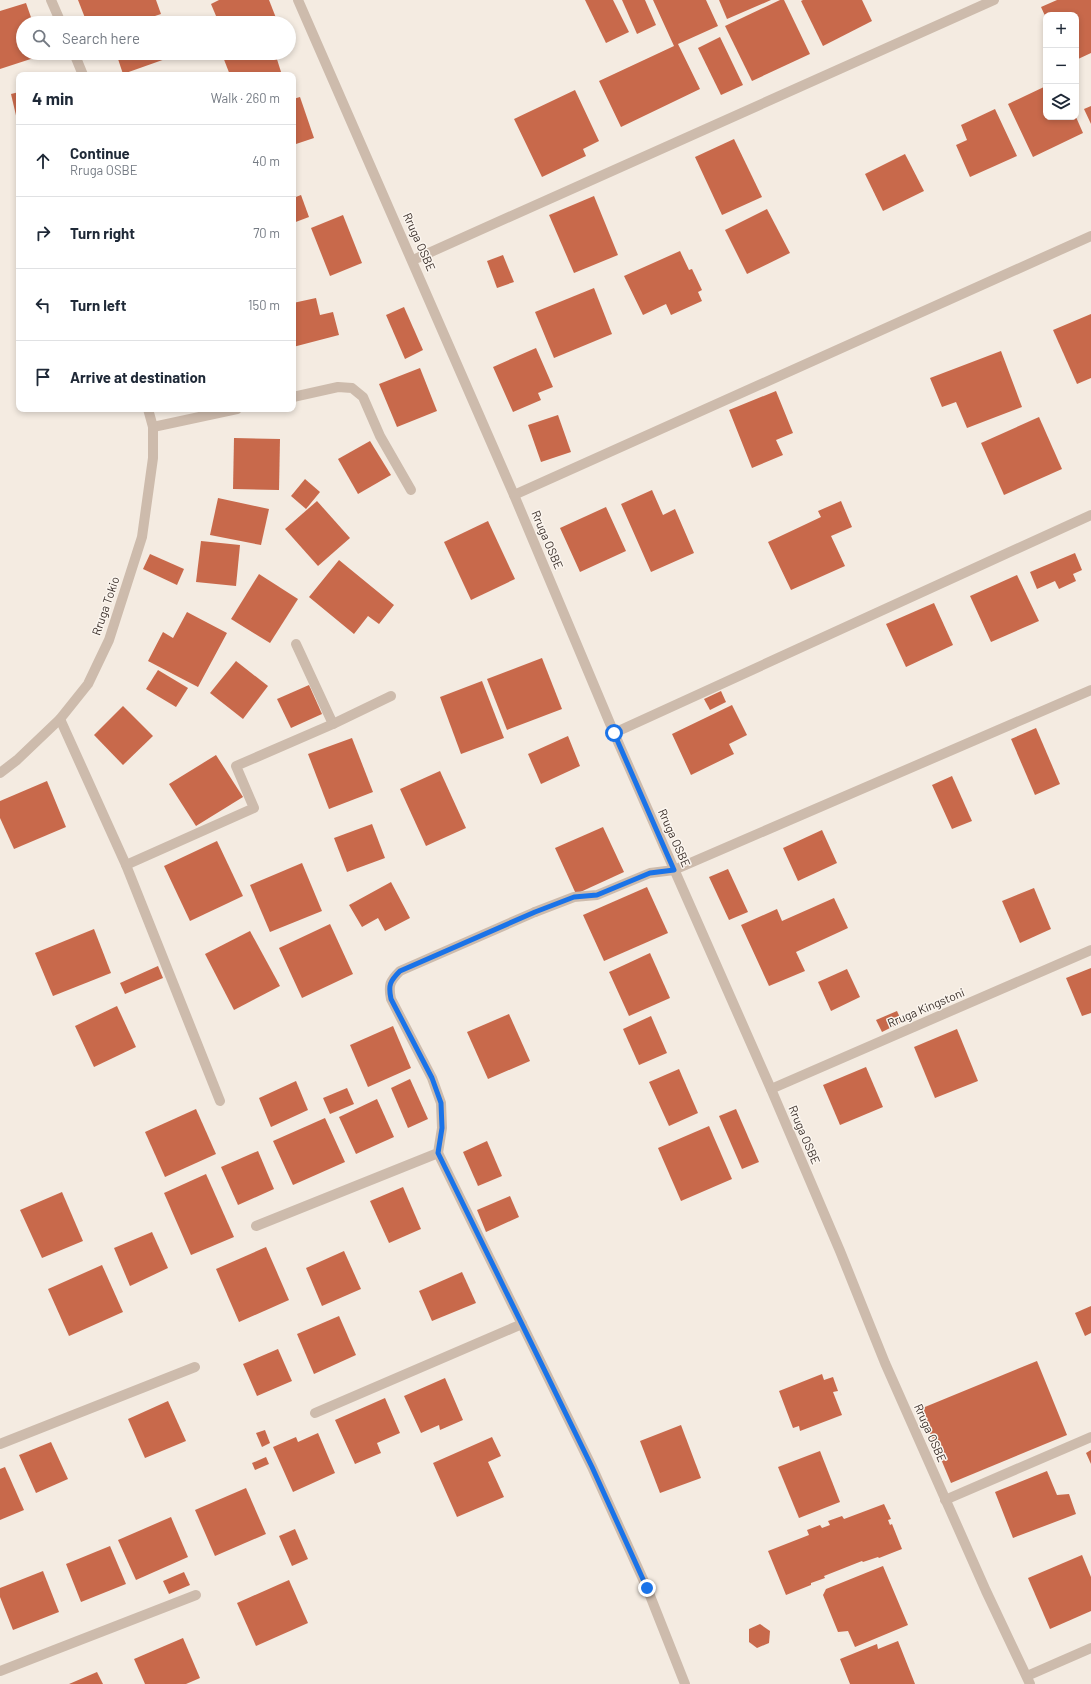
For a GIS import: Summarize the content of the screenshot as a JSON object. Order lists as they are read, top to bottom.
{
  "streets": {
    "street": ["Rruga OSBE", "Rruga Tokio", "Rruga Kingstoni"]
  },
  "crossings": [
    ["Rruga OSBE", "Rruga Kingstoni"]
  ],
  "page": {
    "map_buttons": ["+", "−"],
    "search": "Search here",
    "heading": ["4 min", "Walk · 260 m"],
    "list": [
      ["Continue", "Rruga OSBE", "40 m"],
      ["Turn right", "70 m"],
      ["Turn left", "150 m"],
      "Arrive at destination"
    ]
  }
}
